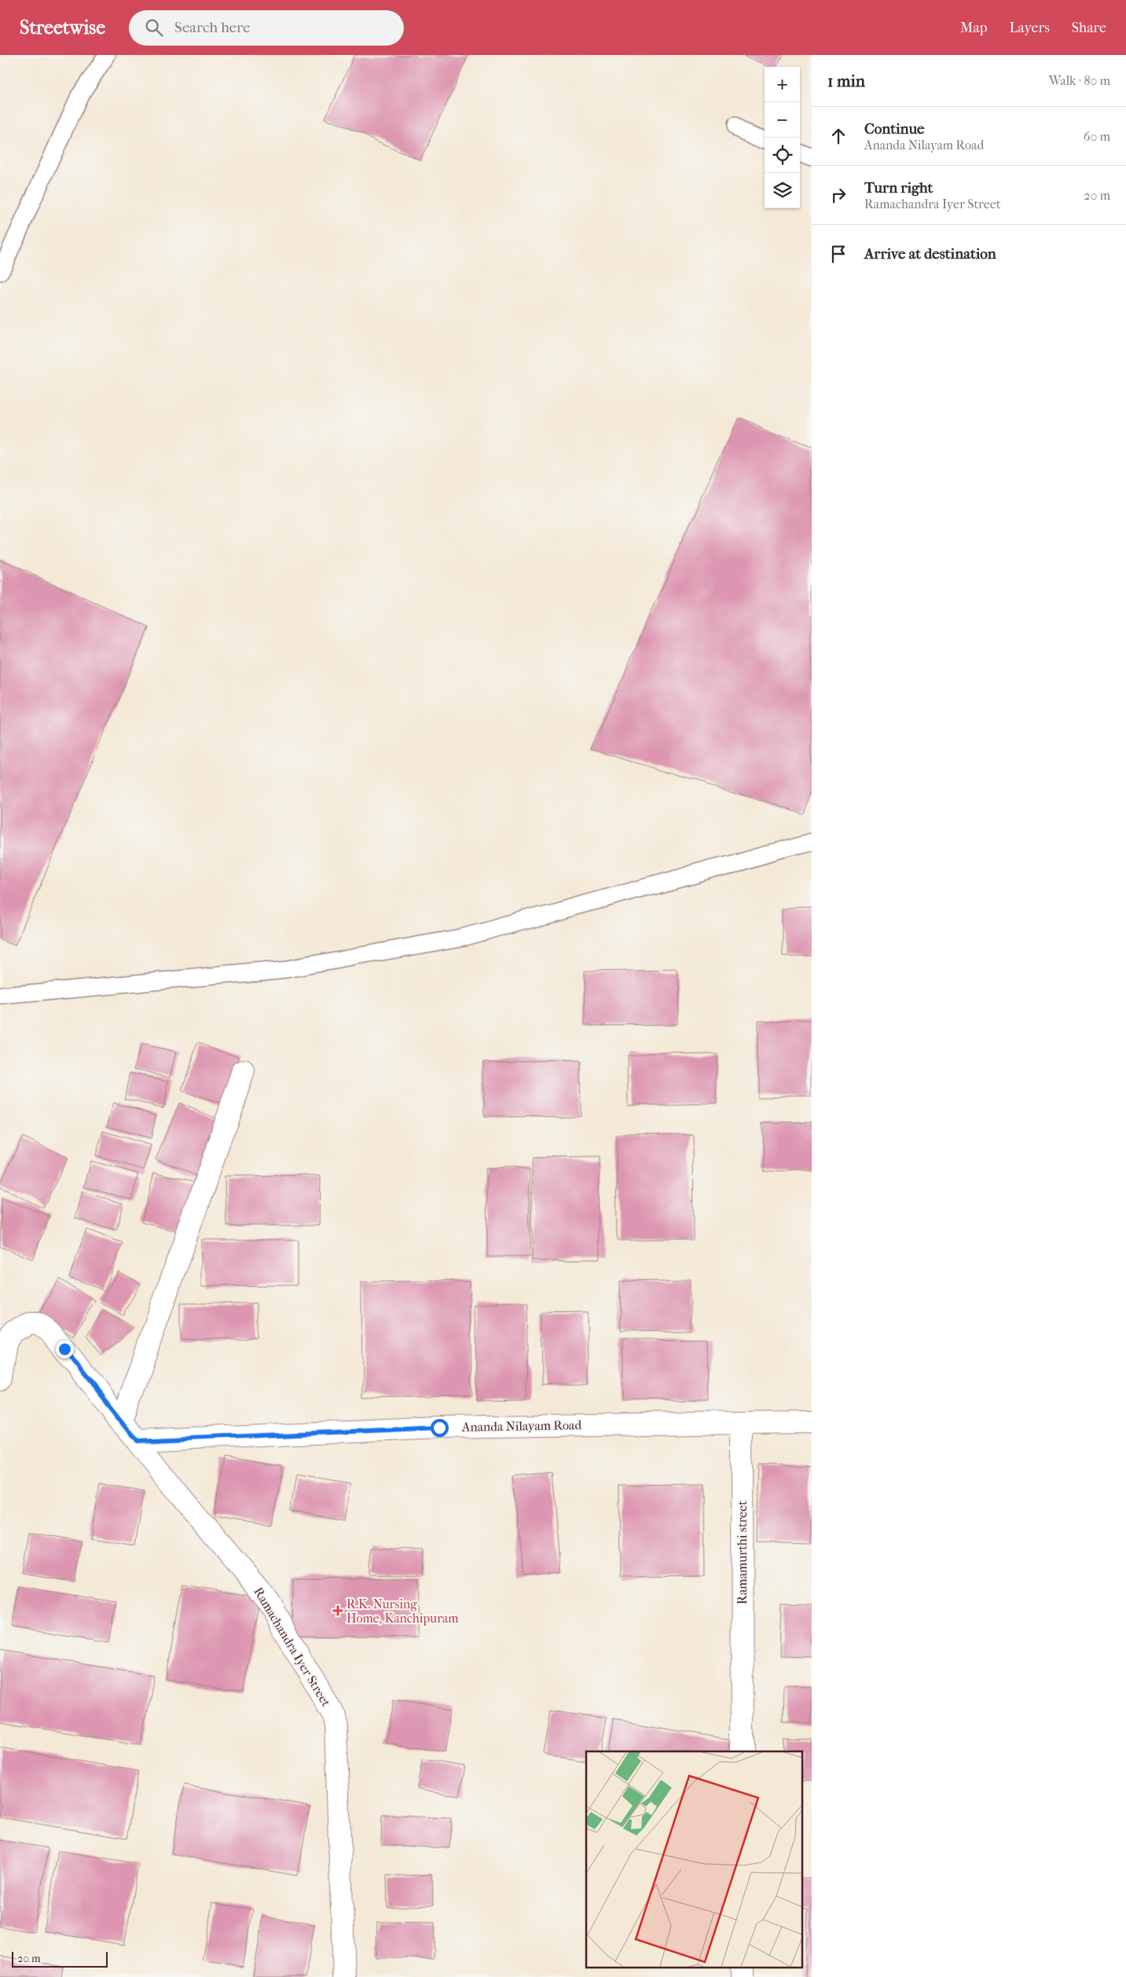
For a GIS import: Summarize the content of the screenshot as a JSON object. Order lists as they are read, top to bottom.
{
  "streets": {
    "street": ["Ananda Nilayam Road", "Ramamurthi street", "Ramachandra Iyer Street"]
  },
  "crossings": [
    ["Ananda Nilayam Road", "Ramamurthi street"],
    ["Ananda Nilayam Road", "Ramachandra Iyer Street"]
  ],
  "places": {
    "health": ["R.K. Nursing Home, Kanchipuram"]
  },
  "scale_bar": "20 m",
  "page": {
    "header": "Streetwise",
    "search": "Search here",
    "nav": ["Map", "Layers", "Share"],
    "heading": ["1 min", "Walk · 80 m"],
    "map_buttons": ["+", "−"],
    "list": [
      ["Continue", "Ananda Nilayam Road", "60 m"],
      ["Turn right", "Ramachandra Iyer Street", "20 m"],
      "Arrive at destination"
    ],
    "scale": "20 m"
  }
}
